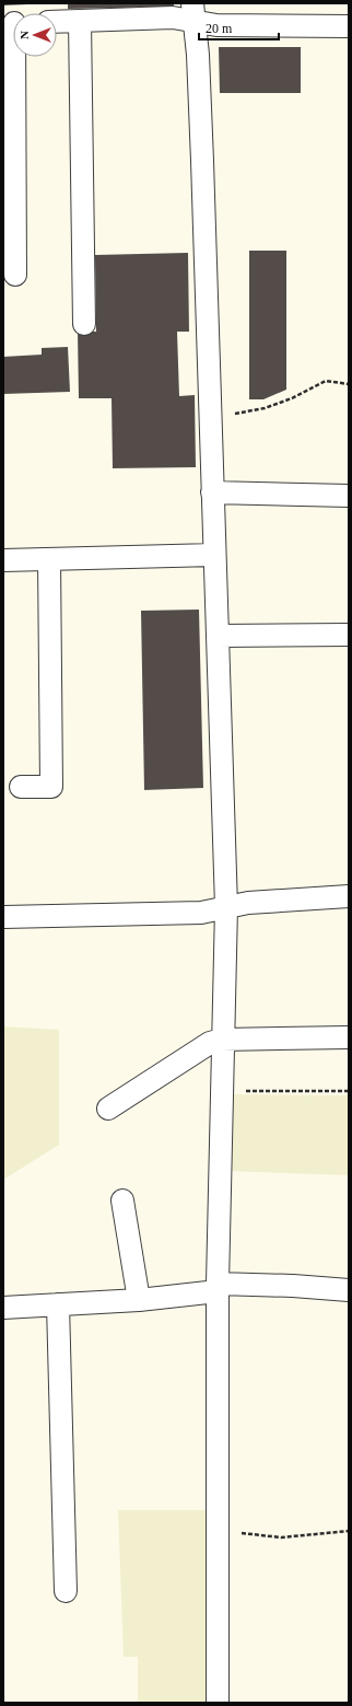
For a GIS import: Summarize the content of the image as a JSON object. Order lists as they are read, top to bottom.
{
  "scale_bar": "20 m",
  "north": "left"
}
